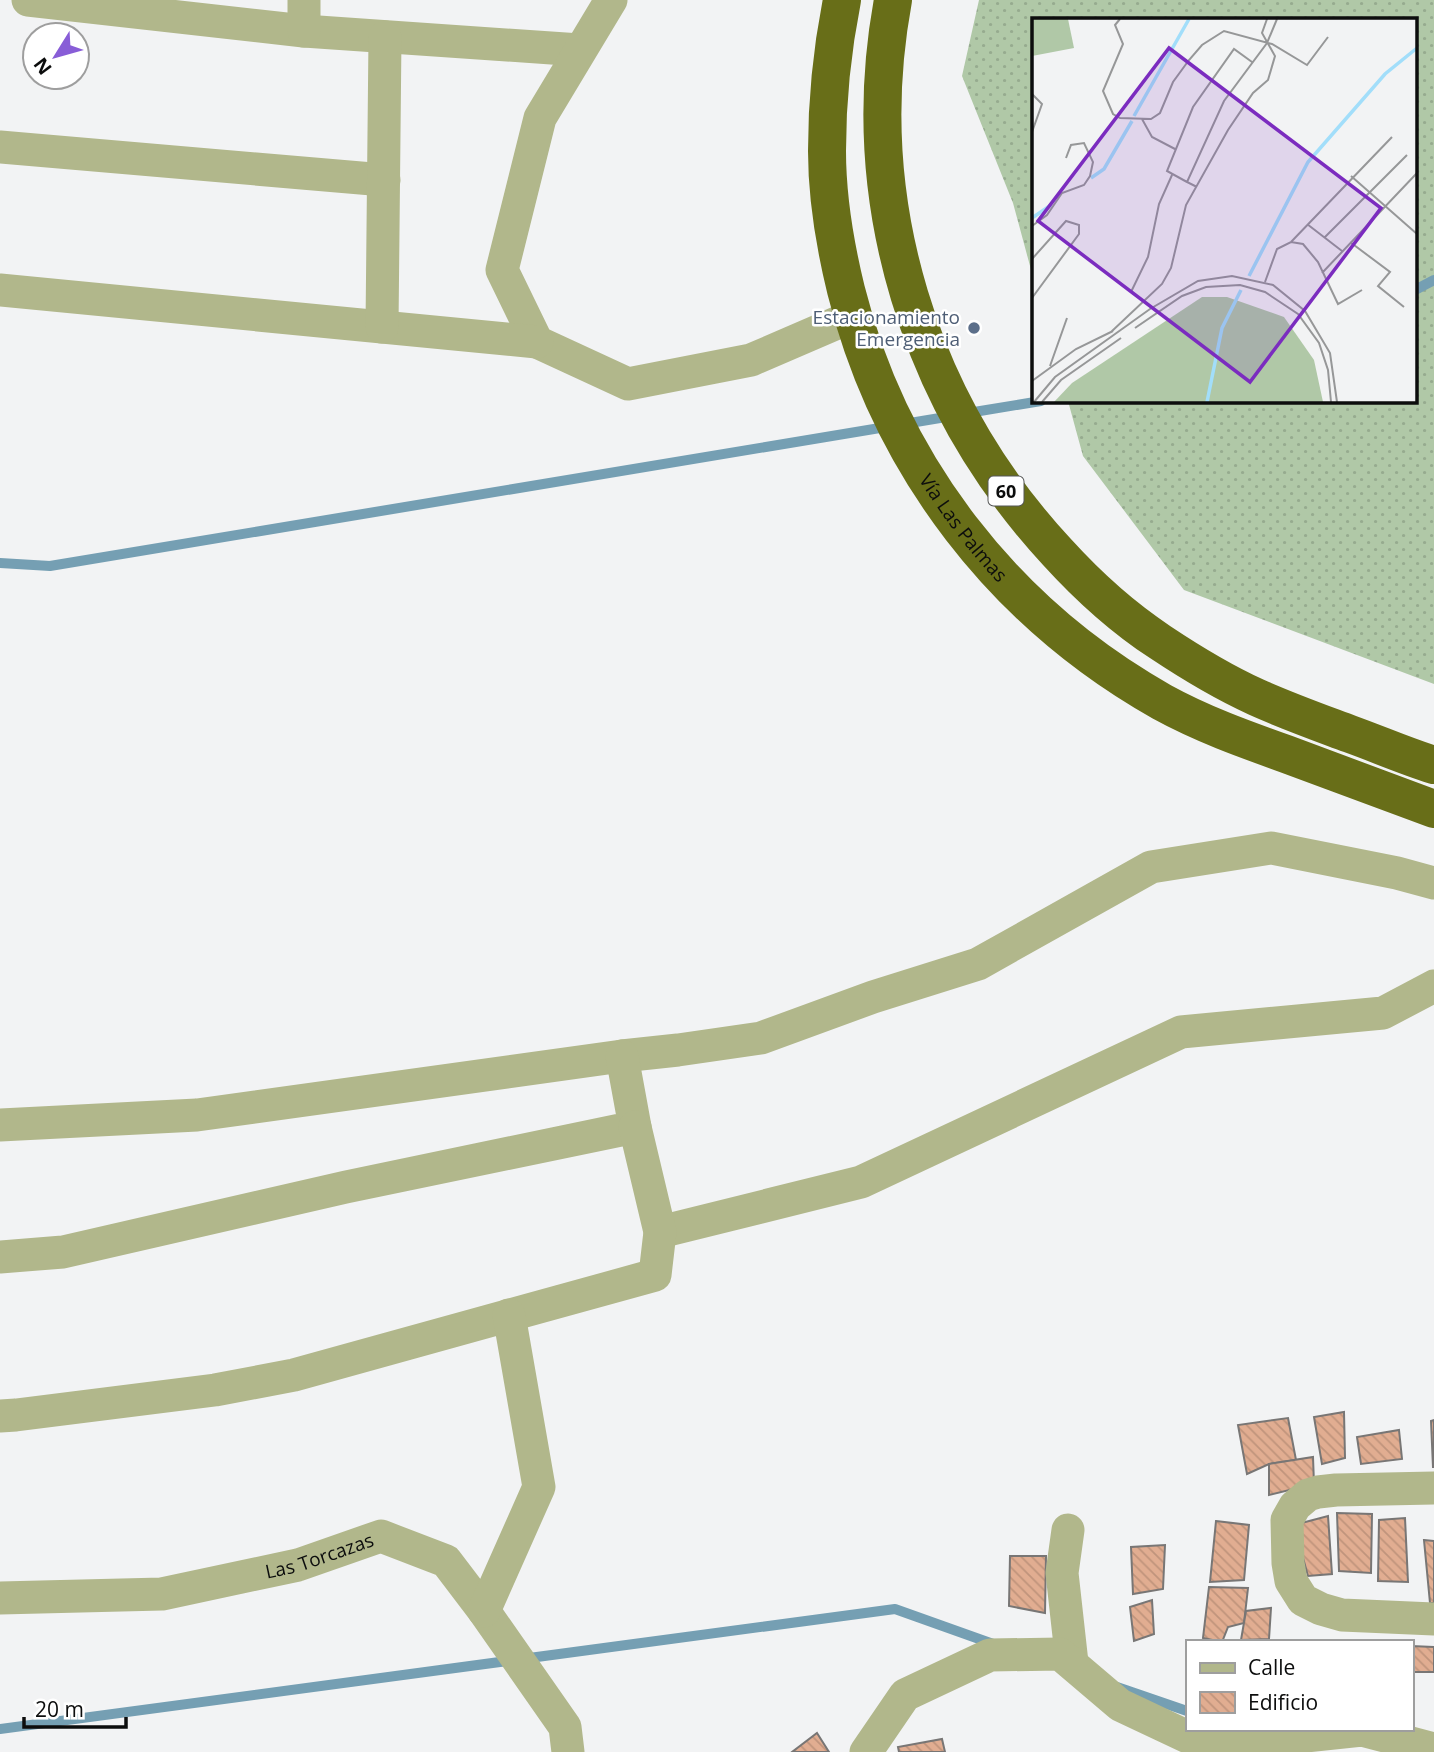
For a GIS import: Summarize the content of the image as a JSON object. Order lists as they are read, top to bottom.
{
  "streets": {
    "highway": ["60", "Vía Las Palmas"],
    "street": ["Las Torcazas"]
  },
  "places": ["Estacionamiento Emergencia"],
  "legend": ["Calle", "Edificio"],
  "scale_bar": "20 m",
  "north": "bottom left"
}
